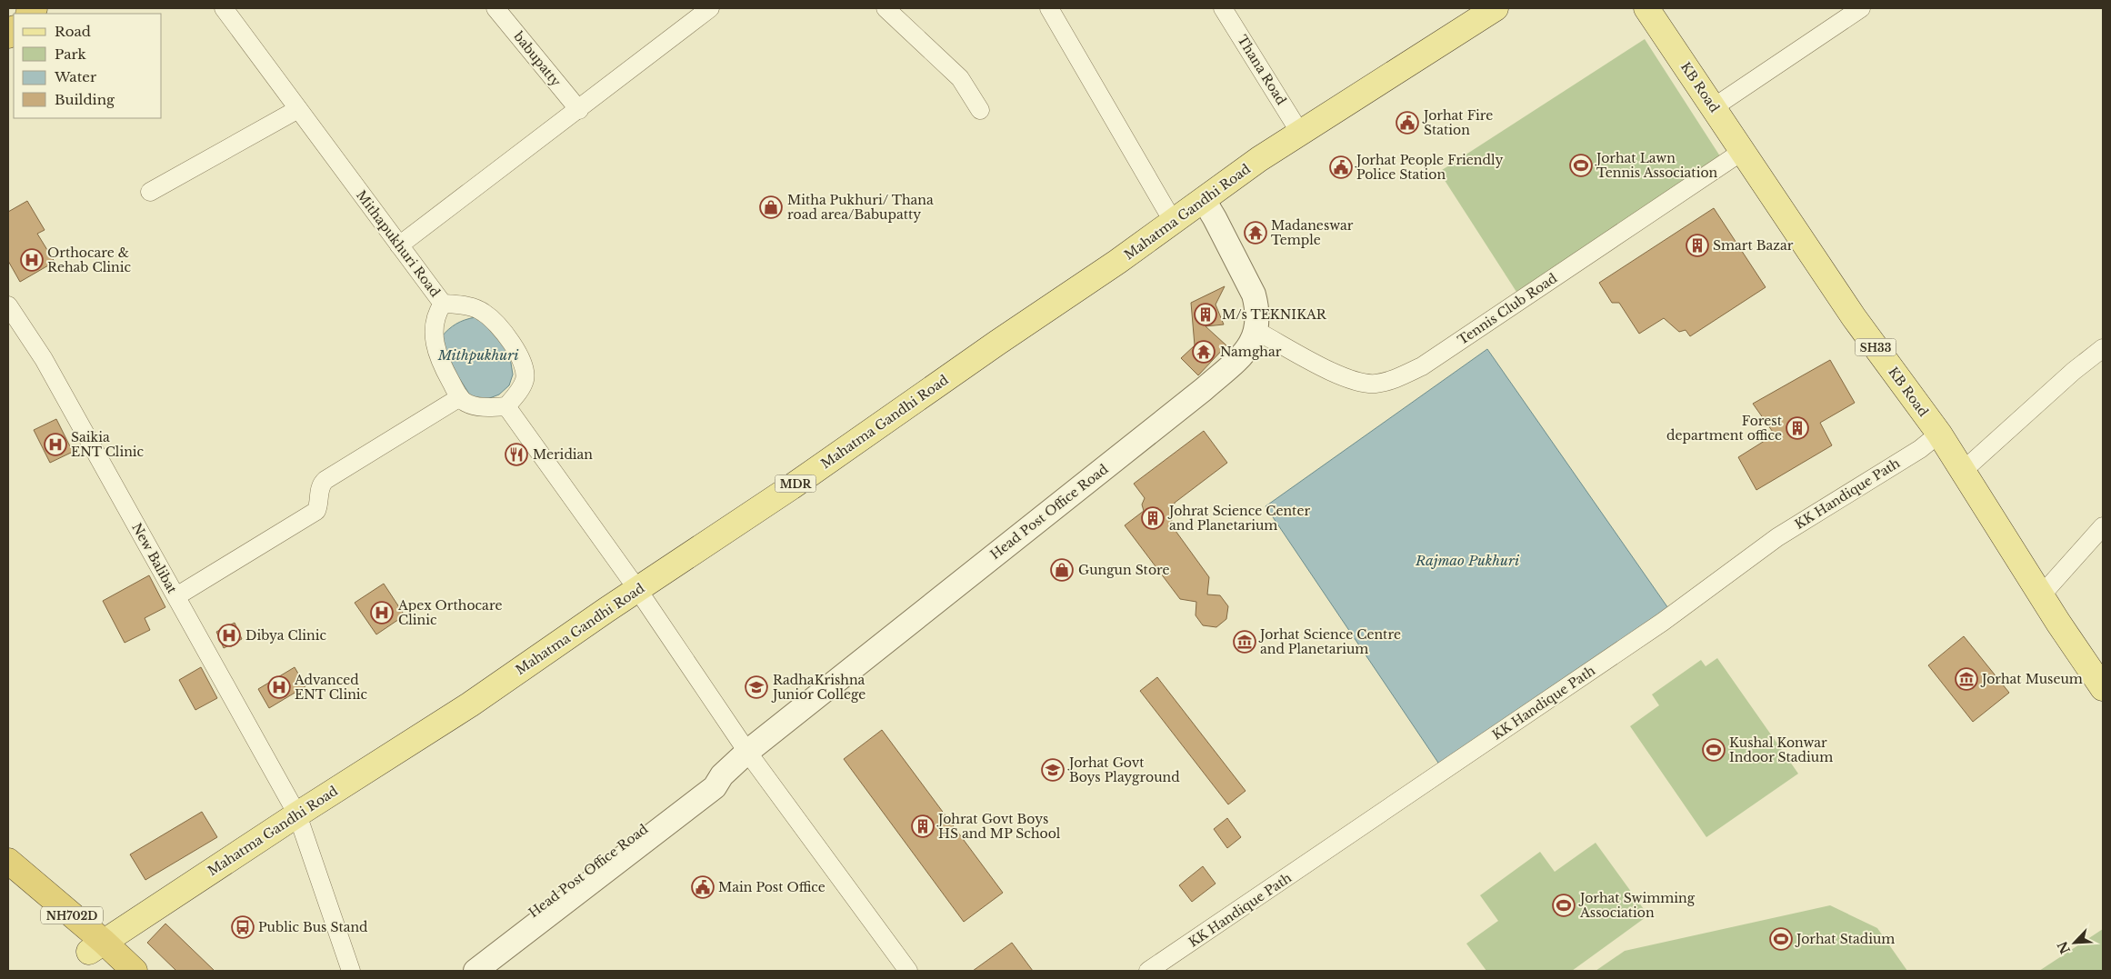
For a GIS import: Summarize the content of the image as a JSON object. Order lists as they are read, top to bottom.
{
  "streets": {
    "highway": ["NH702D"],
    "main road": [
      "KB Road",
      "Mahatma Gandhi Road",
      "SH33",
      "MDR"
    ],
    "street": [
      "babupatty",
      "Thana Road",
      "Mithapukhuri Road",
      "Tennis Club Road",
      "KK Handique Path",
      "Head Post Office Road",
      "New Balibat"
    ]
  },
  "crossings": [
    ["Thana Road", "Mahatma Gandhi Road"],
    ["KB Road", "Tennis Club Road"],
    ["KB Road", "KK Handique Path"],
    ["Mahatma Gandhi Road", "Head Post Office Road"],
    ["Mahatma Gandhi Road", "New Balibat"],
    ["Mahatma Gandhi Road", "NH702D"],
    ["Tennis Club Road", "Head Post Office Road"]
  ],
  "water": ["Mithpukhuri", "Rajmao Pukhuri"],
  "places": {
    "public building": ["Jorhat Fire Station", "Jorhat People Friendly Police Station", "Main Post Office"],
    "sports": [
      "Jorhat Lawn Tennis Association",
      "Kushal Konwar Indoor Stadium",
      "Jorhat Swimming Association",
      "Jorhat Stadium"
    ],
    "shop": ["Mitha Pukhuri/ Thana road area/Babupatty", "Gungun Store"],
    "temple": ["Madaneswar Temple", "Namghar"],
    "building": [
      "Smart Bazar",
      "M/s TEKNIKAR",
      "Forest department office",
      "Johrat Science Center and Planetarium",
      "Johrat Govt Boys HS and MP School"
    ],
    "hospital": [
      "Orthocare & Rehab Clinic",
      "Saikia ENT Clinic",
      "Apex Orthocare Clinic",
      "Dibya Clinic",
      "Advanced ENT Clinic"
    ],
    "restaurant": ["Meridian"],
    "museum": ["Jorhat Science Centre and Planetarium", "Jorhat Museum"],
    "school or university": ["RadhaKrishna Junior College", "Jorhat Govt Boys Playground"],
    "bus stop": ["Public Bus Stand"]
  },
  "legend": [
    "Road",
    "Park",
    "Water",
    "Building"
  ],
  "north": "bottom left"
}
